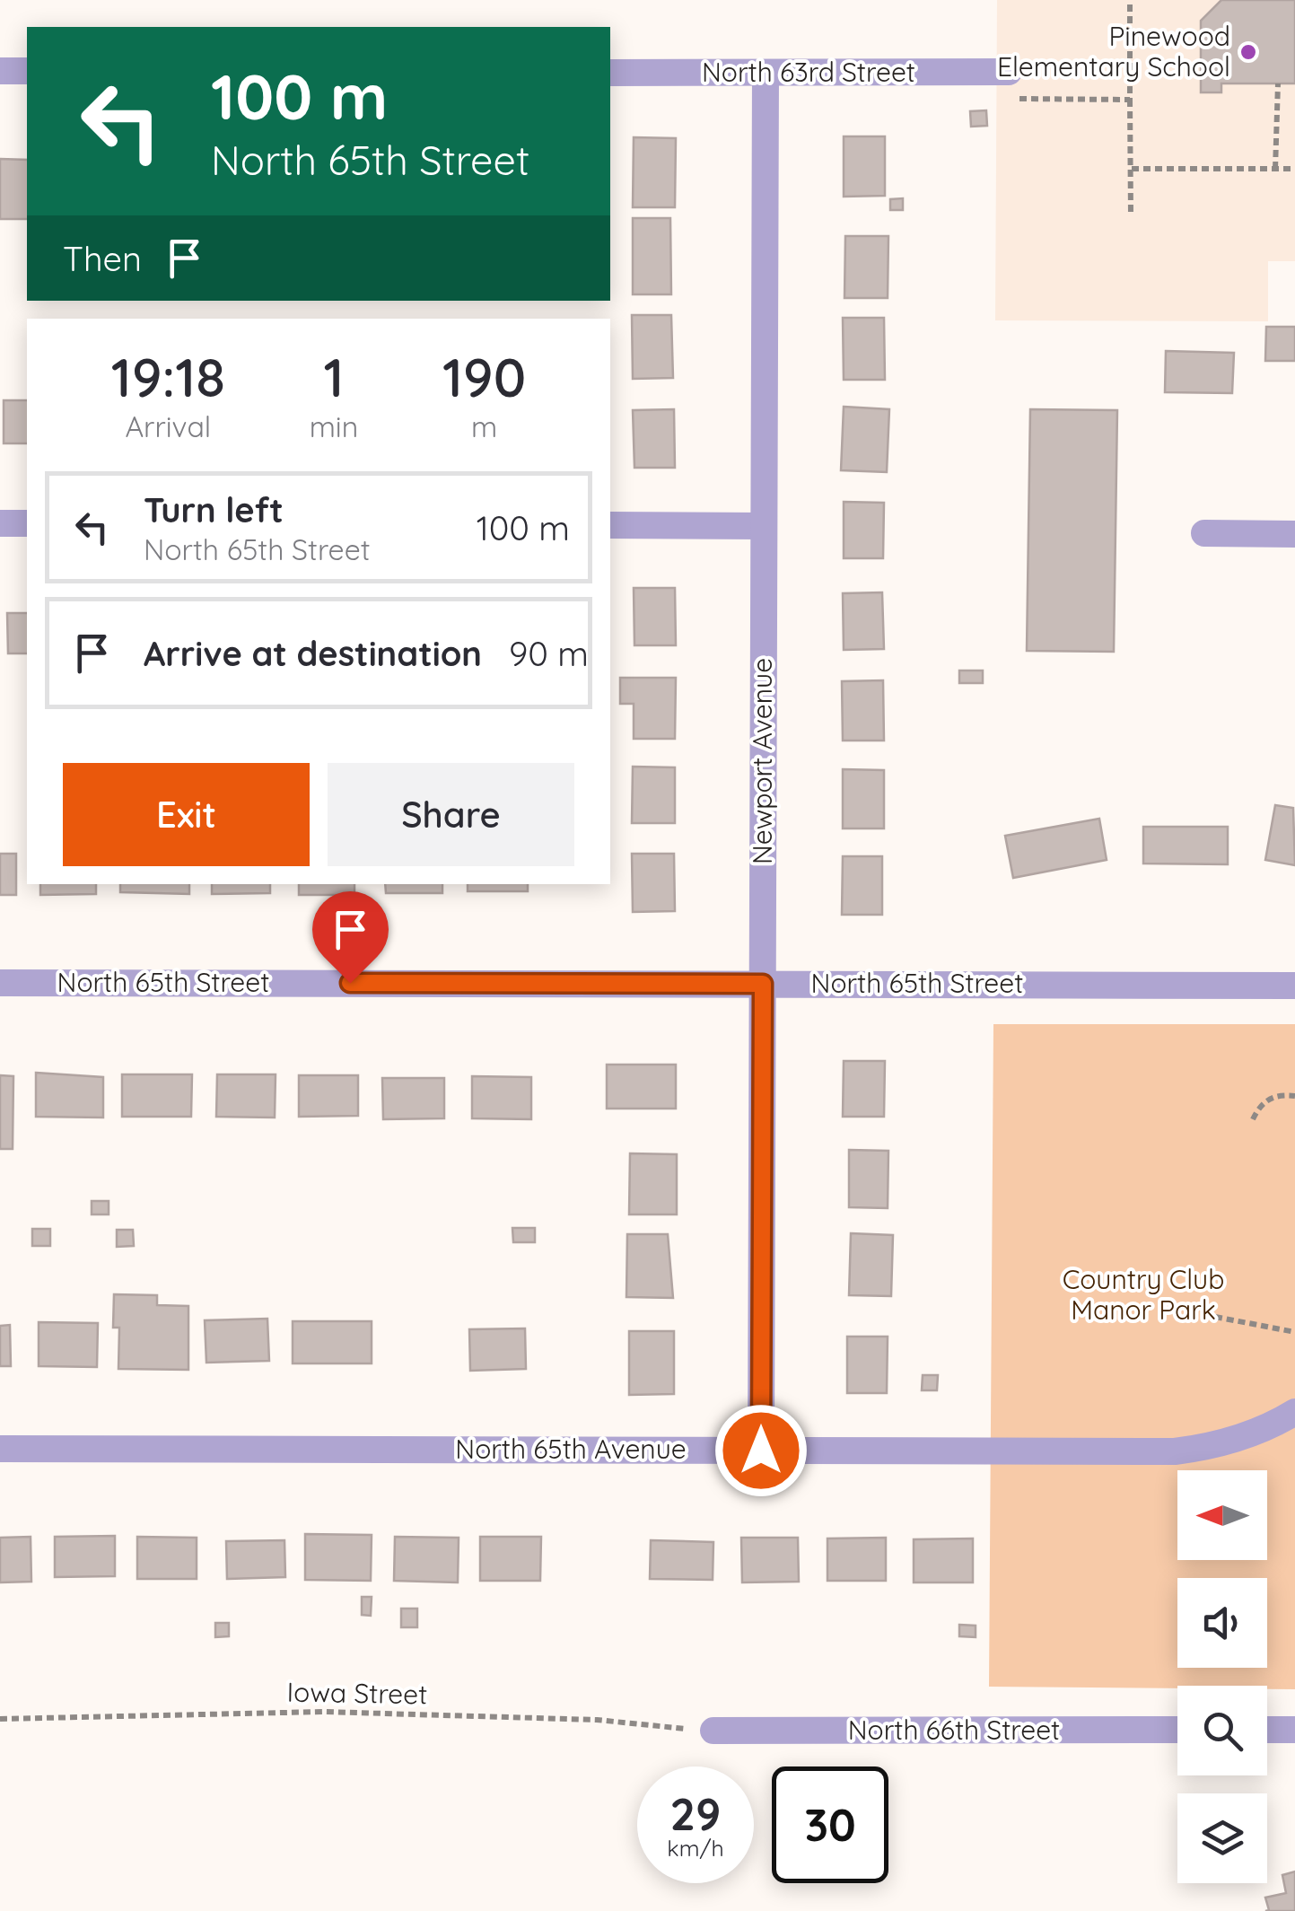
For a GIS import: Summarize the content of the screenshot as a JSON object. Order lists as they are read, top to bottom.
{
  "streets": {
    "street": [
      "North 63rd Street",
      "Newport Avenue",
      "North 65th Street",
      "North 65th Avenue",
      "North 66th Street"
    ],
    "path": ["Iowa Street"]
  },
  "crossings": [
    ["North 63rd Street", "Newport Avenue"],
    ["Newport Avenue", "North 65th Street"],
    ["Newport Avenue", "North 65th Avenue"],
    ["Iowa Street", "North 66th Street"]
  ],
  "parks": ["Country Club Manor Park"],
  "places": ["Pinewood Elementary School"],
  "north": "left",
  "page": {
    "turn": ["100 m", "North 65th Street"],
    "then": "Then",
    "eta": [
      "19:18",
      "Arrival",
      "1",
      "min",
      "190",
      "m"
    ],
    "list": [
      {
        "name": "Turn left",
        "note": "North 65th Street",
        "value": "100 m"
      },
      {
        "name": "Arrive at destination",
        "value": "90 m"
      }
    ],
    "buttons": ["Exit", "Share"],
    "speed": "29 km/h",
    "limit": "30"
  }
}
